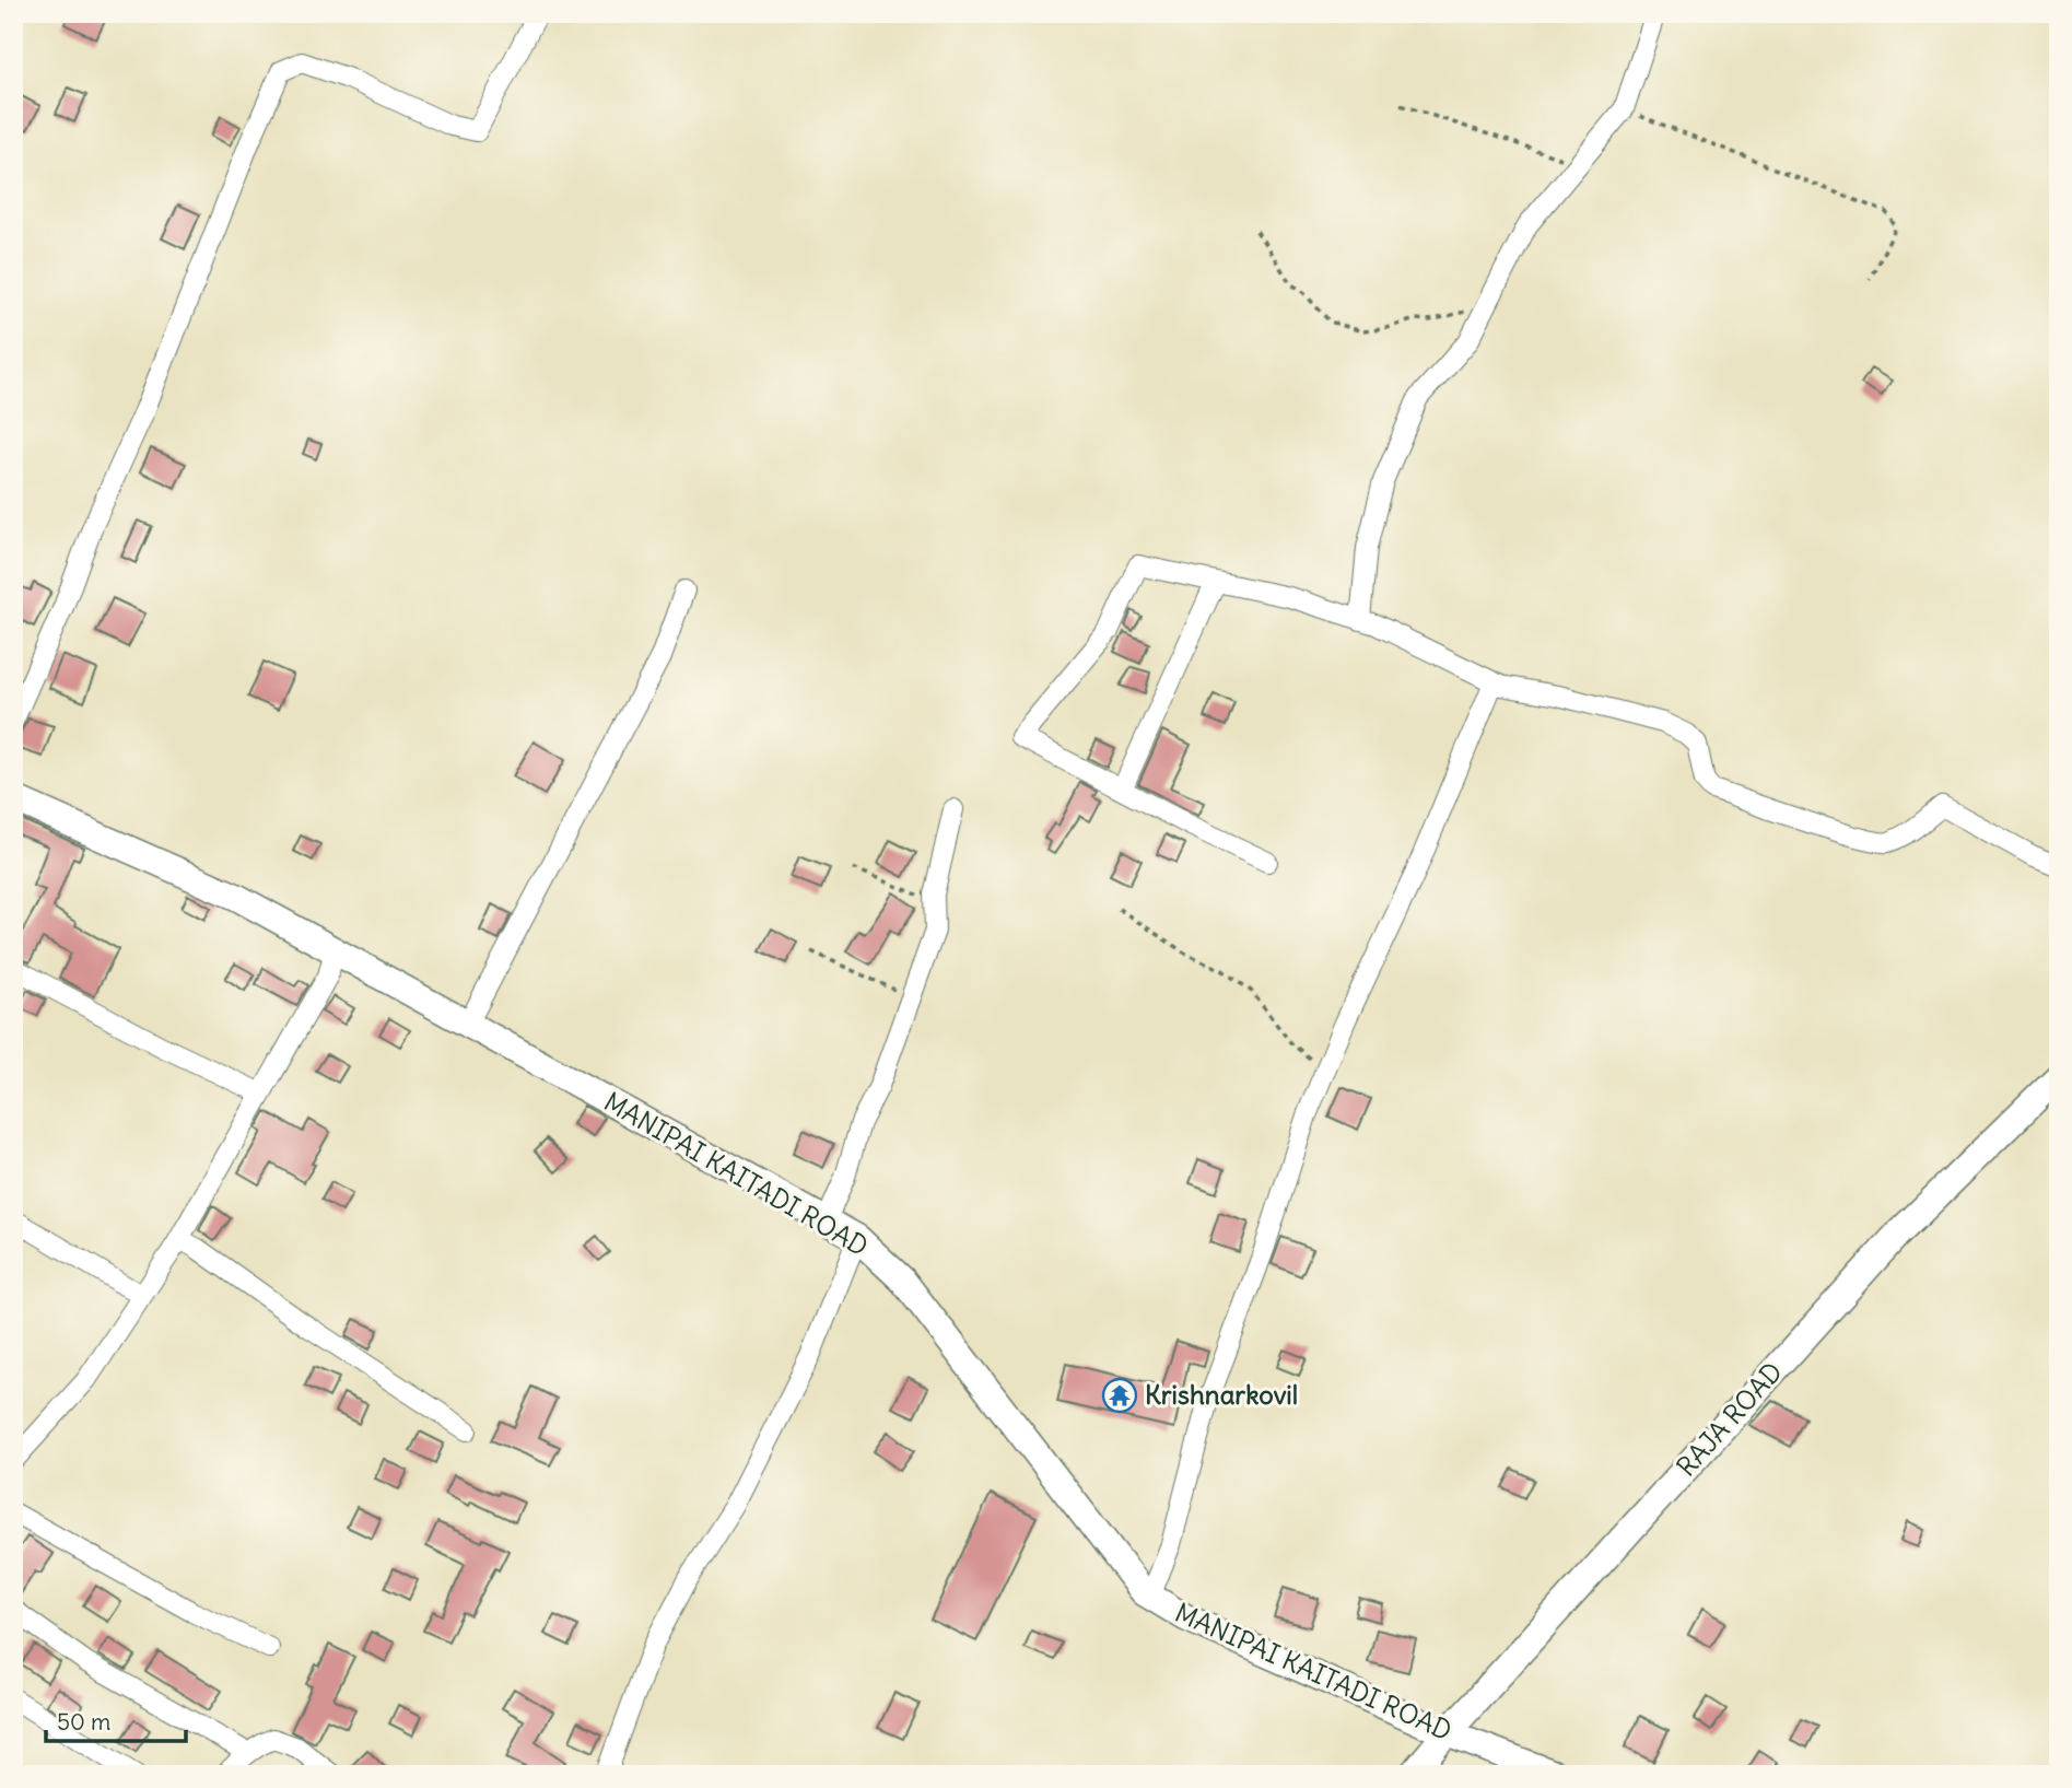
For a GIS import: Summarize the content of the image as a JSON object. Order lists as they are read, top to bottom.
{
  "streets": {
    "main road": ["MANIPAI KAITADI ROAD", "RAJA ROAD"]
  },
  "crossings": [
    ["MANIPAI KAITADI ROAD", "RAJA ROAD"]
  ],
  "places": {
    "temple": ["Krishnarkovil"]
  },
  "scale_bar": "50 m"
}
